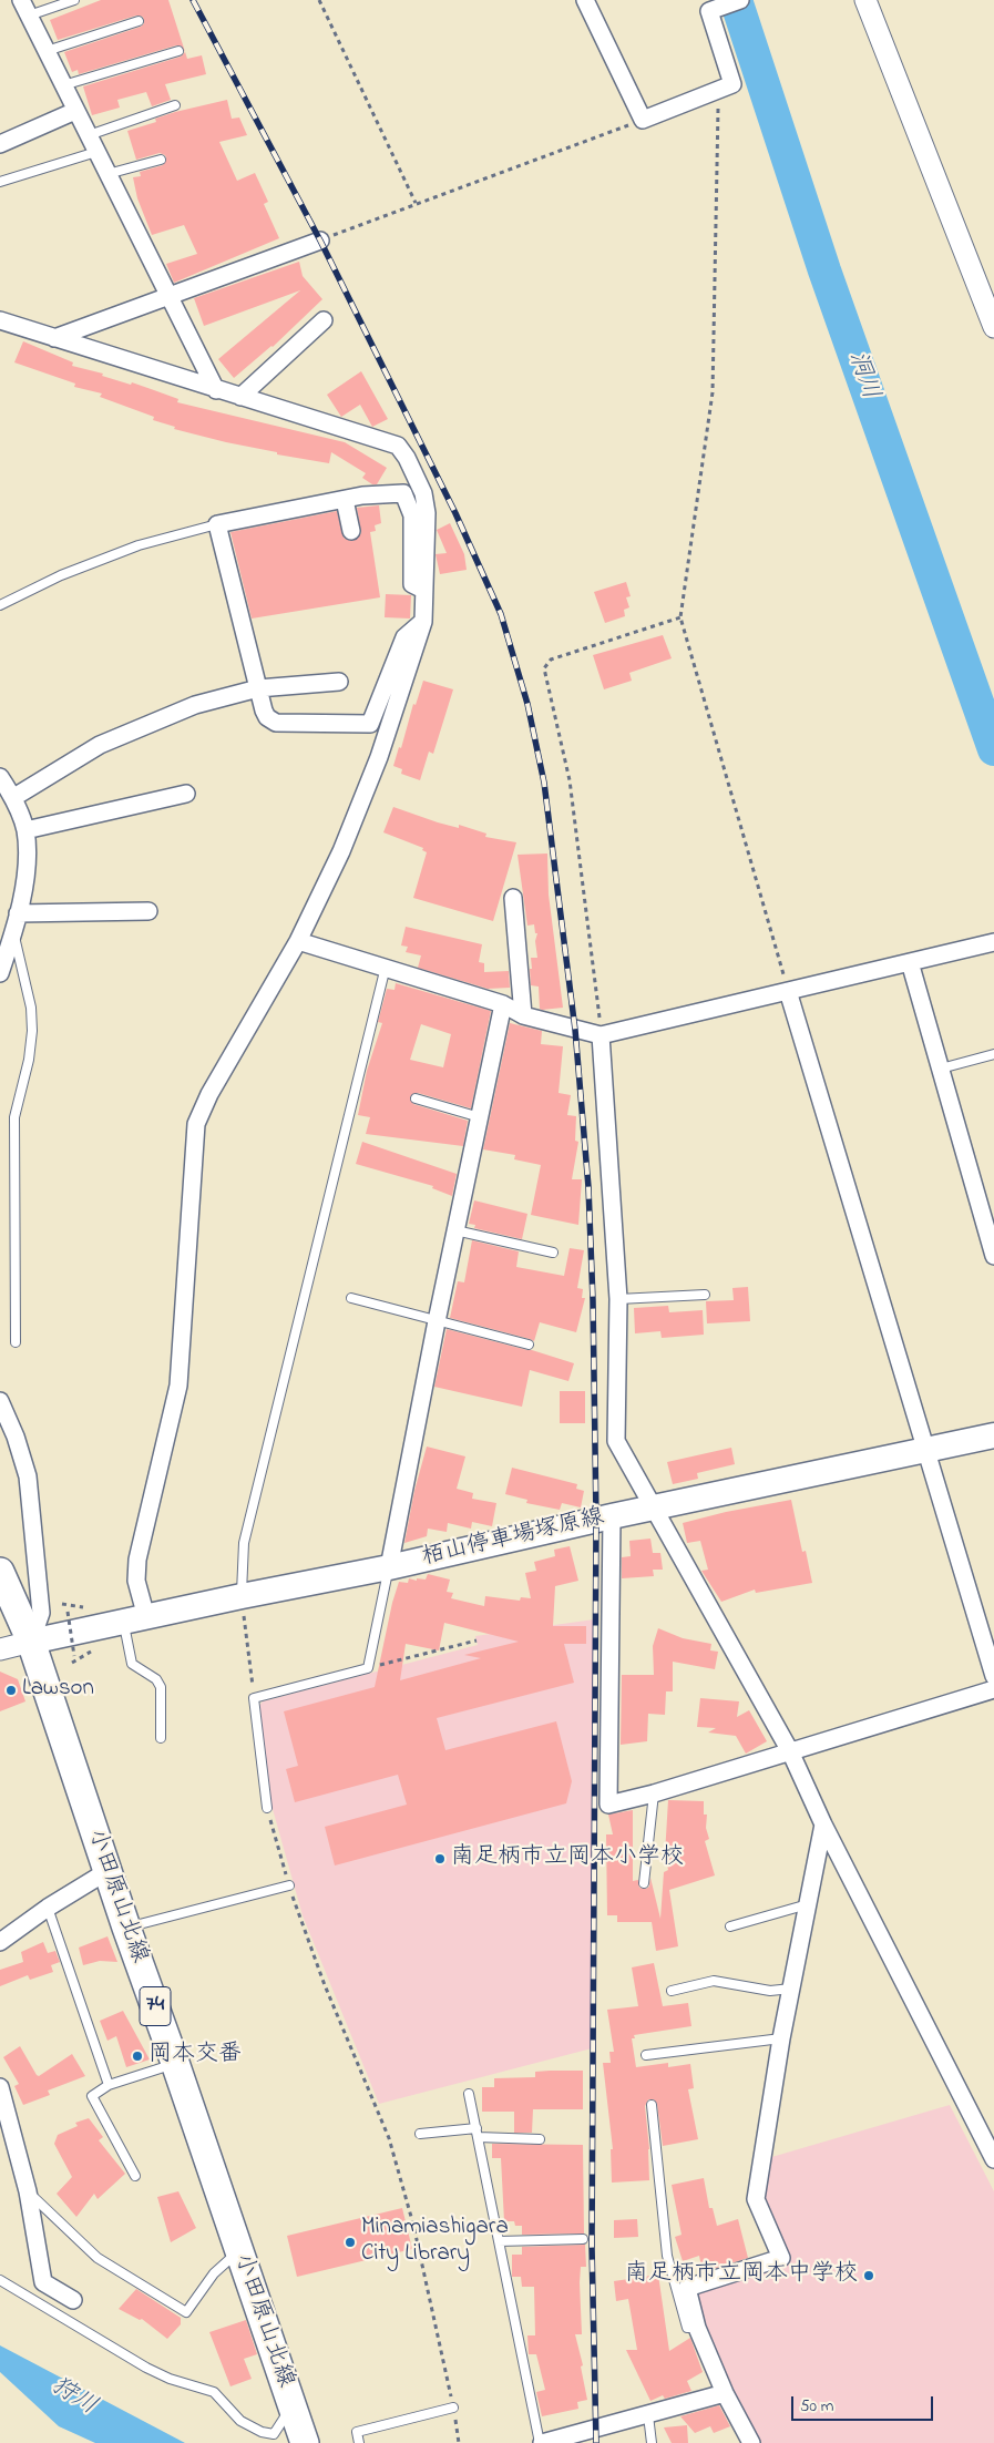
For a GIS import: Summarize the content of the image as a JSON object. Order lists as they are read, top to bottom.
{
  "streets": {
    "main road": ["栢山停車場塚原線", "小田原山北線", "74"]
  },
  "crossings": [
    ["栢山停車場塚原線", "小田原山北線"]
  ],
  "water": ["洞川", "狩川"],
  "places": [
    "Lawson",
    "南足柄市立岡本小学校",
    "岡本交番",
    "Minamiashigara City Library",
    "南足柄市立岡本中学校"
  ],
  "scale_bar": "50 m"
}
